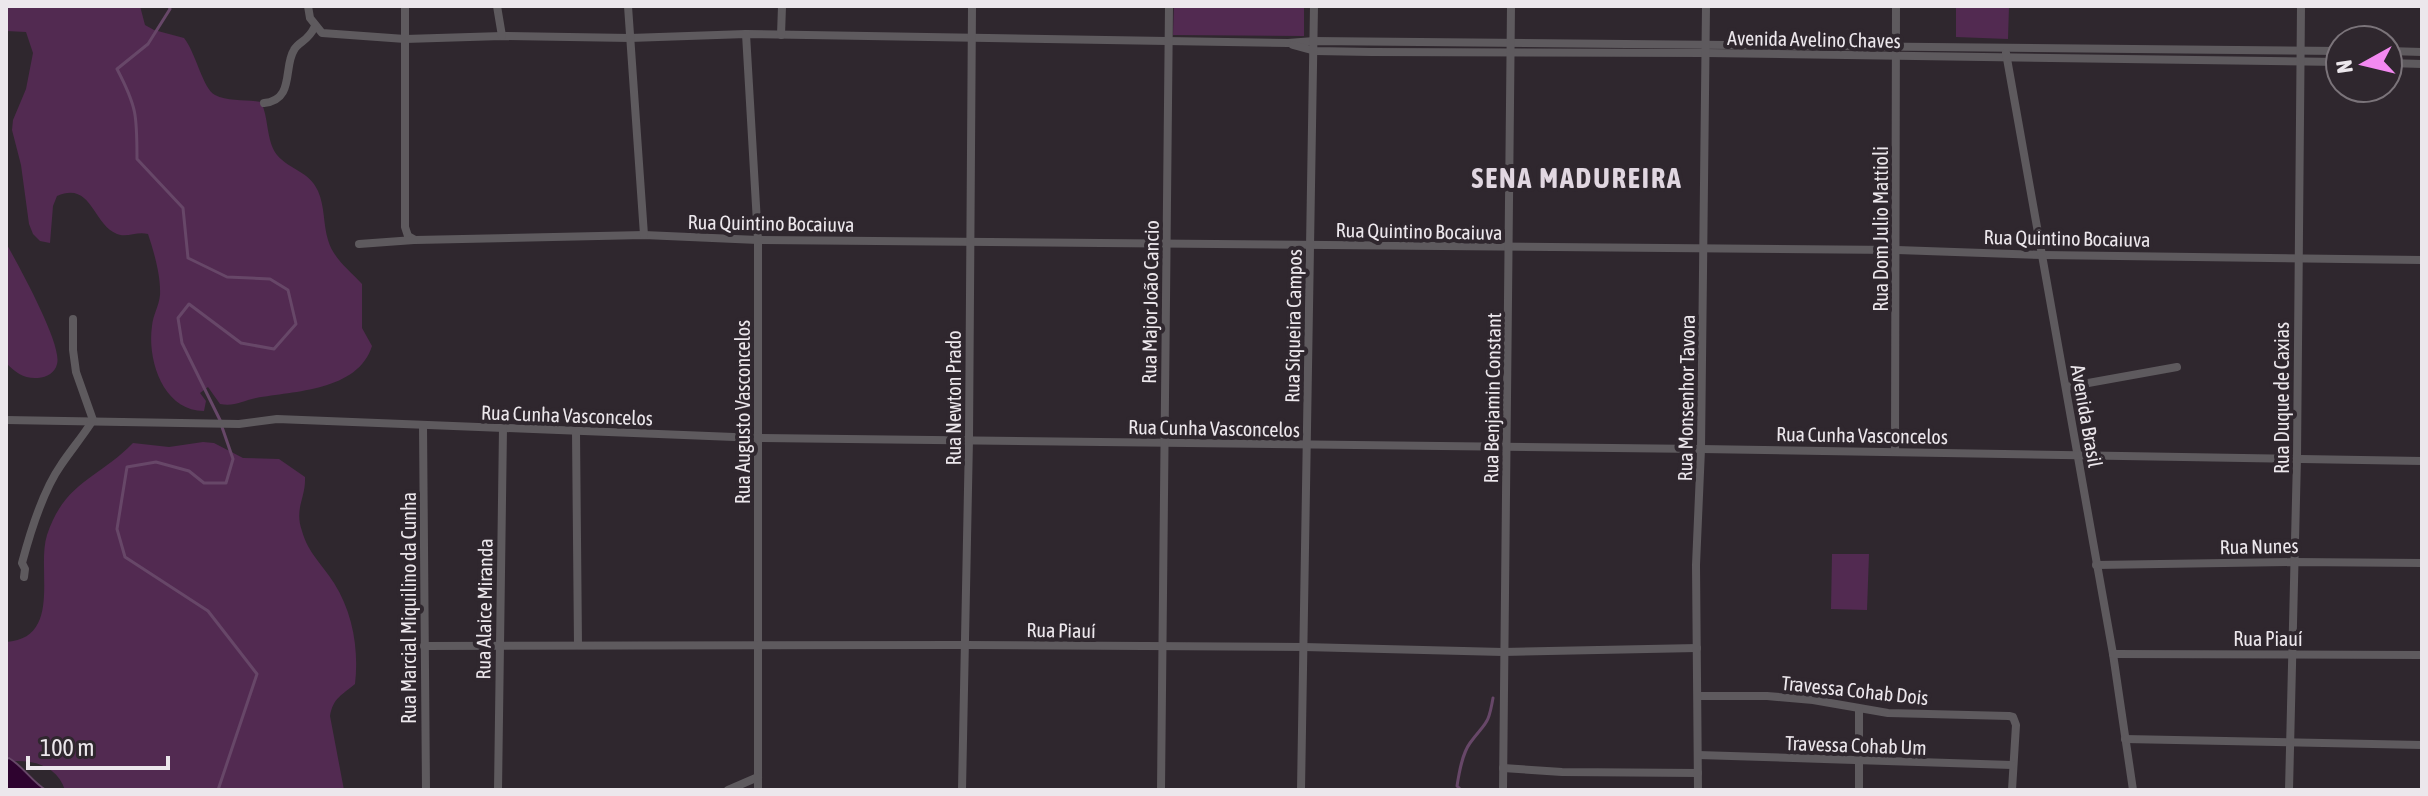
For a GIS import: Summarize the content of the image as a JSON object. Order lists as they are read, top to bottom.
{
  "streets": {
    "street": [
      "Avenida Avelino Chaves",
      "Rua Quintino Bocaiuva",
      "Rua Dom Julio Mattioli",
      "Rua Major João Cancio",
      "Rua Siqueira Campos",
      "Rua Newton Prado",
      "Rua Benjamin Constant",
      "Rua Monsenhor Tavora",
      "Rua Duque de Caxias",
      "Rua Augusto Vasconcelos",
      "Rua Cunha Vasconcelos",
      "Avenida Brasil",
      "Rua Nunes",
      "Rua Marcial Miquilino da Cunha",
      "Rua Alaice Miranda",
      "Rua Piauí",
      "Travessa Cohab Dois",
      "Travessa Cohab Um"
    ]
  },
  "crossings": [
    ["Avenida Avelino Chaves", "Rua Dom Julio Mattioli"],
    ["Avenida Avelino Chaves", "Rua Major João Cancio"],
    ["Avenida Avelino Chaves", "Rua Siqueira Campos"],
    ["Avenida Avelino Chaves", "Rua Newton Prado"],
    ["Avenida Avelino Chaves", "Rua Benjamin Constant"],
    ["Avenida Avelino Chaves", "Rua Monsenhor Tavora"],
    ["Avenida Avelino Chaves", "Rua Duque de Caxias"],
    ["Avenida Avelino Chaves", "Rua Augusto Vasconcelos"],
    ["Avenida Avelino Chaves", "Avenida Brasil"],
    ["Rua Quintino Bocaiuva", "Rua Dom Julio Mattioli"],
    ["Rua Quintino Bocaiuva", "Rua Major João Cancio"],
    ["Rua Quintino Bocaiuva", "Rua Siqueira Campos"],
    ["Rua Quintino Bocaiuva", "Rua Newton Prado"],
    ["Rua Quintino Bocaiuva", "Rua Benjamin Constant"],
    ["Rua Quintino Bocaiuva", "Rua Monsenhor Tavora"],
    ["Rua Quintino Bocaiuva", "Rua Duque de Caxias"],
    ["Rua Quintino Bocaiuva", "Rua Augusto Vasconcelos"],
    ["Rua Quintino Bocaiuva", "Avenida Brasil"],
    ["Rua Dom Julio Mattioli", "Rua Cunha Vasconcelos"],
    ["Rua Major João Cancio", "Rua Cunha Vasconcelos"],
    ["Rua Major João Cancio", "Rua Piauí"],
    ["Rua Siqueira Campos", "Rua Cunha Vasconcelos"],
    ["Rua Siqueira Campos", "Rua Piauí"],
    ["Rua Newton Prado", "Rua Cunha Vasconcelos"],
    ["Rua Newton Prado", "Rua Piauí"],
    ["Rua Benjamin Constant", "Rua Cunha Vasconcelos"],
    ["Rua Benjamin Constant", "Rua Piauí"],
    ["Rua Monsenhor Tavora", "Rua Cunha Vasconcelos"],
    ["Rua Monsenhor Tavora", "Rua Piauí"],
    ["Rua Monsenhor Tavora", "Travessa Cohab Dois"],
    ["Rua Monsenhor Tavora", "Travessa Cohab Um"],
    ["Rua Duque de Caxias", "Rua Cunha Vasconcelos"],
    ["Rua Duque de Caxias", "Rua Nunes"],
    ["Rua Duque de Caxias", "Rua Piauí"],
    ["Rua Augusto Vasconcelos", "Rua Cunha Vasconcelos"],
    ["Rua Augusto Vasconcelos", "Rua Piauí"],
    ["Rua Cunha Vasconcelos", "Avenida Brasil"],
    ["Rua Cunha Vasconcelos", "Rua Marcial Miquilino da Cunha"],
    ["Rua Cunha Vasconcelos", "Rua Alaice Miranda"],
    ["Avenida Brasil", "Rua Nunes"],
    ["Avenida Brasil", "Rua Piauí"],
    ["Rua Marcial Miquilino da Cunha", "Rua Piauí"],
    ["Rua Alaice Miranda", "Rua Piauí"],
    ["Travessa Cohab Dois", "Travessa Cohab Um"]
  ],
  "districts": ["SENA MADUREIRA"],
  "scale_bar": "100 m",
  "north": "left"
}
